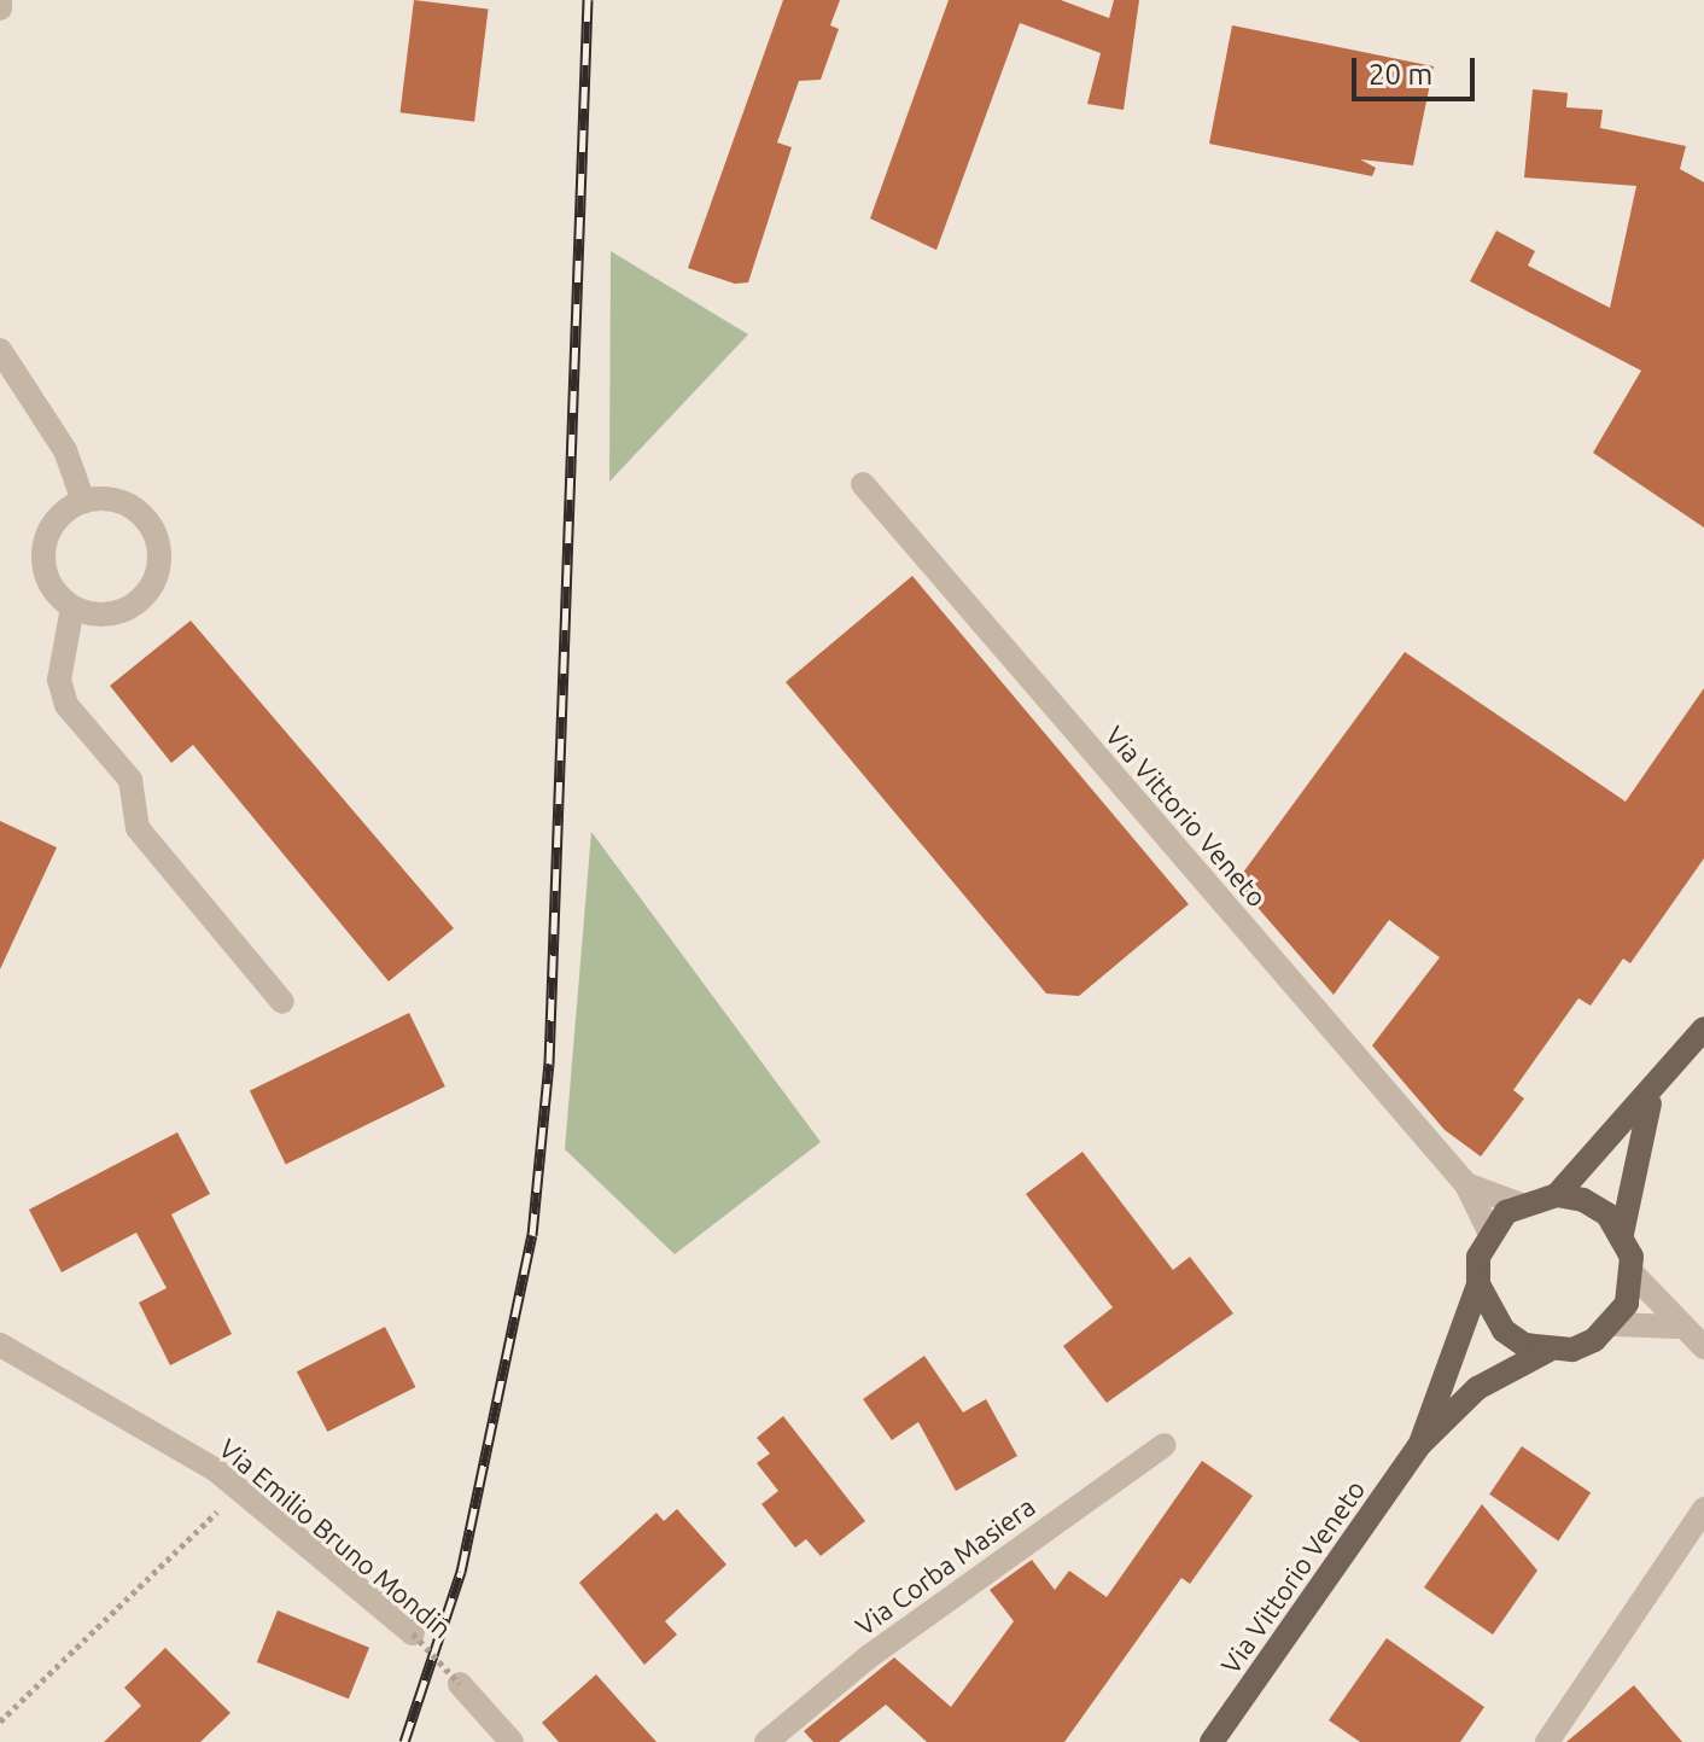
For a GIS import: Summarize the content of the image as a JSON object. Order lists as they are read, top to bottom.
{
  "streets": {
    "main road": ["Via Vittorio Veneto"],
    "street": ["Via Emilio Bruno Mondin", "Via Corba Masiera"]
  },
  "scale_bar": "20 m"
}
